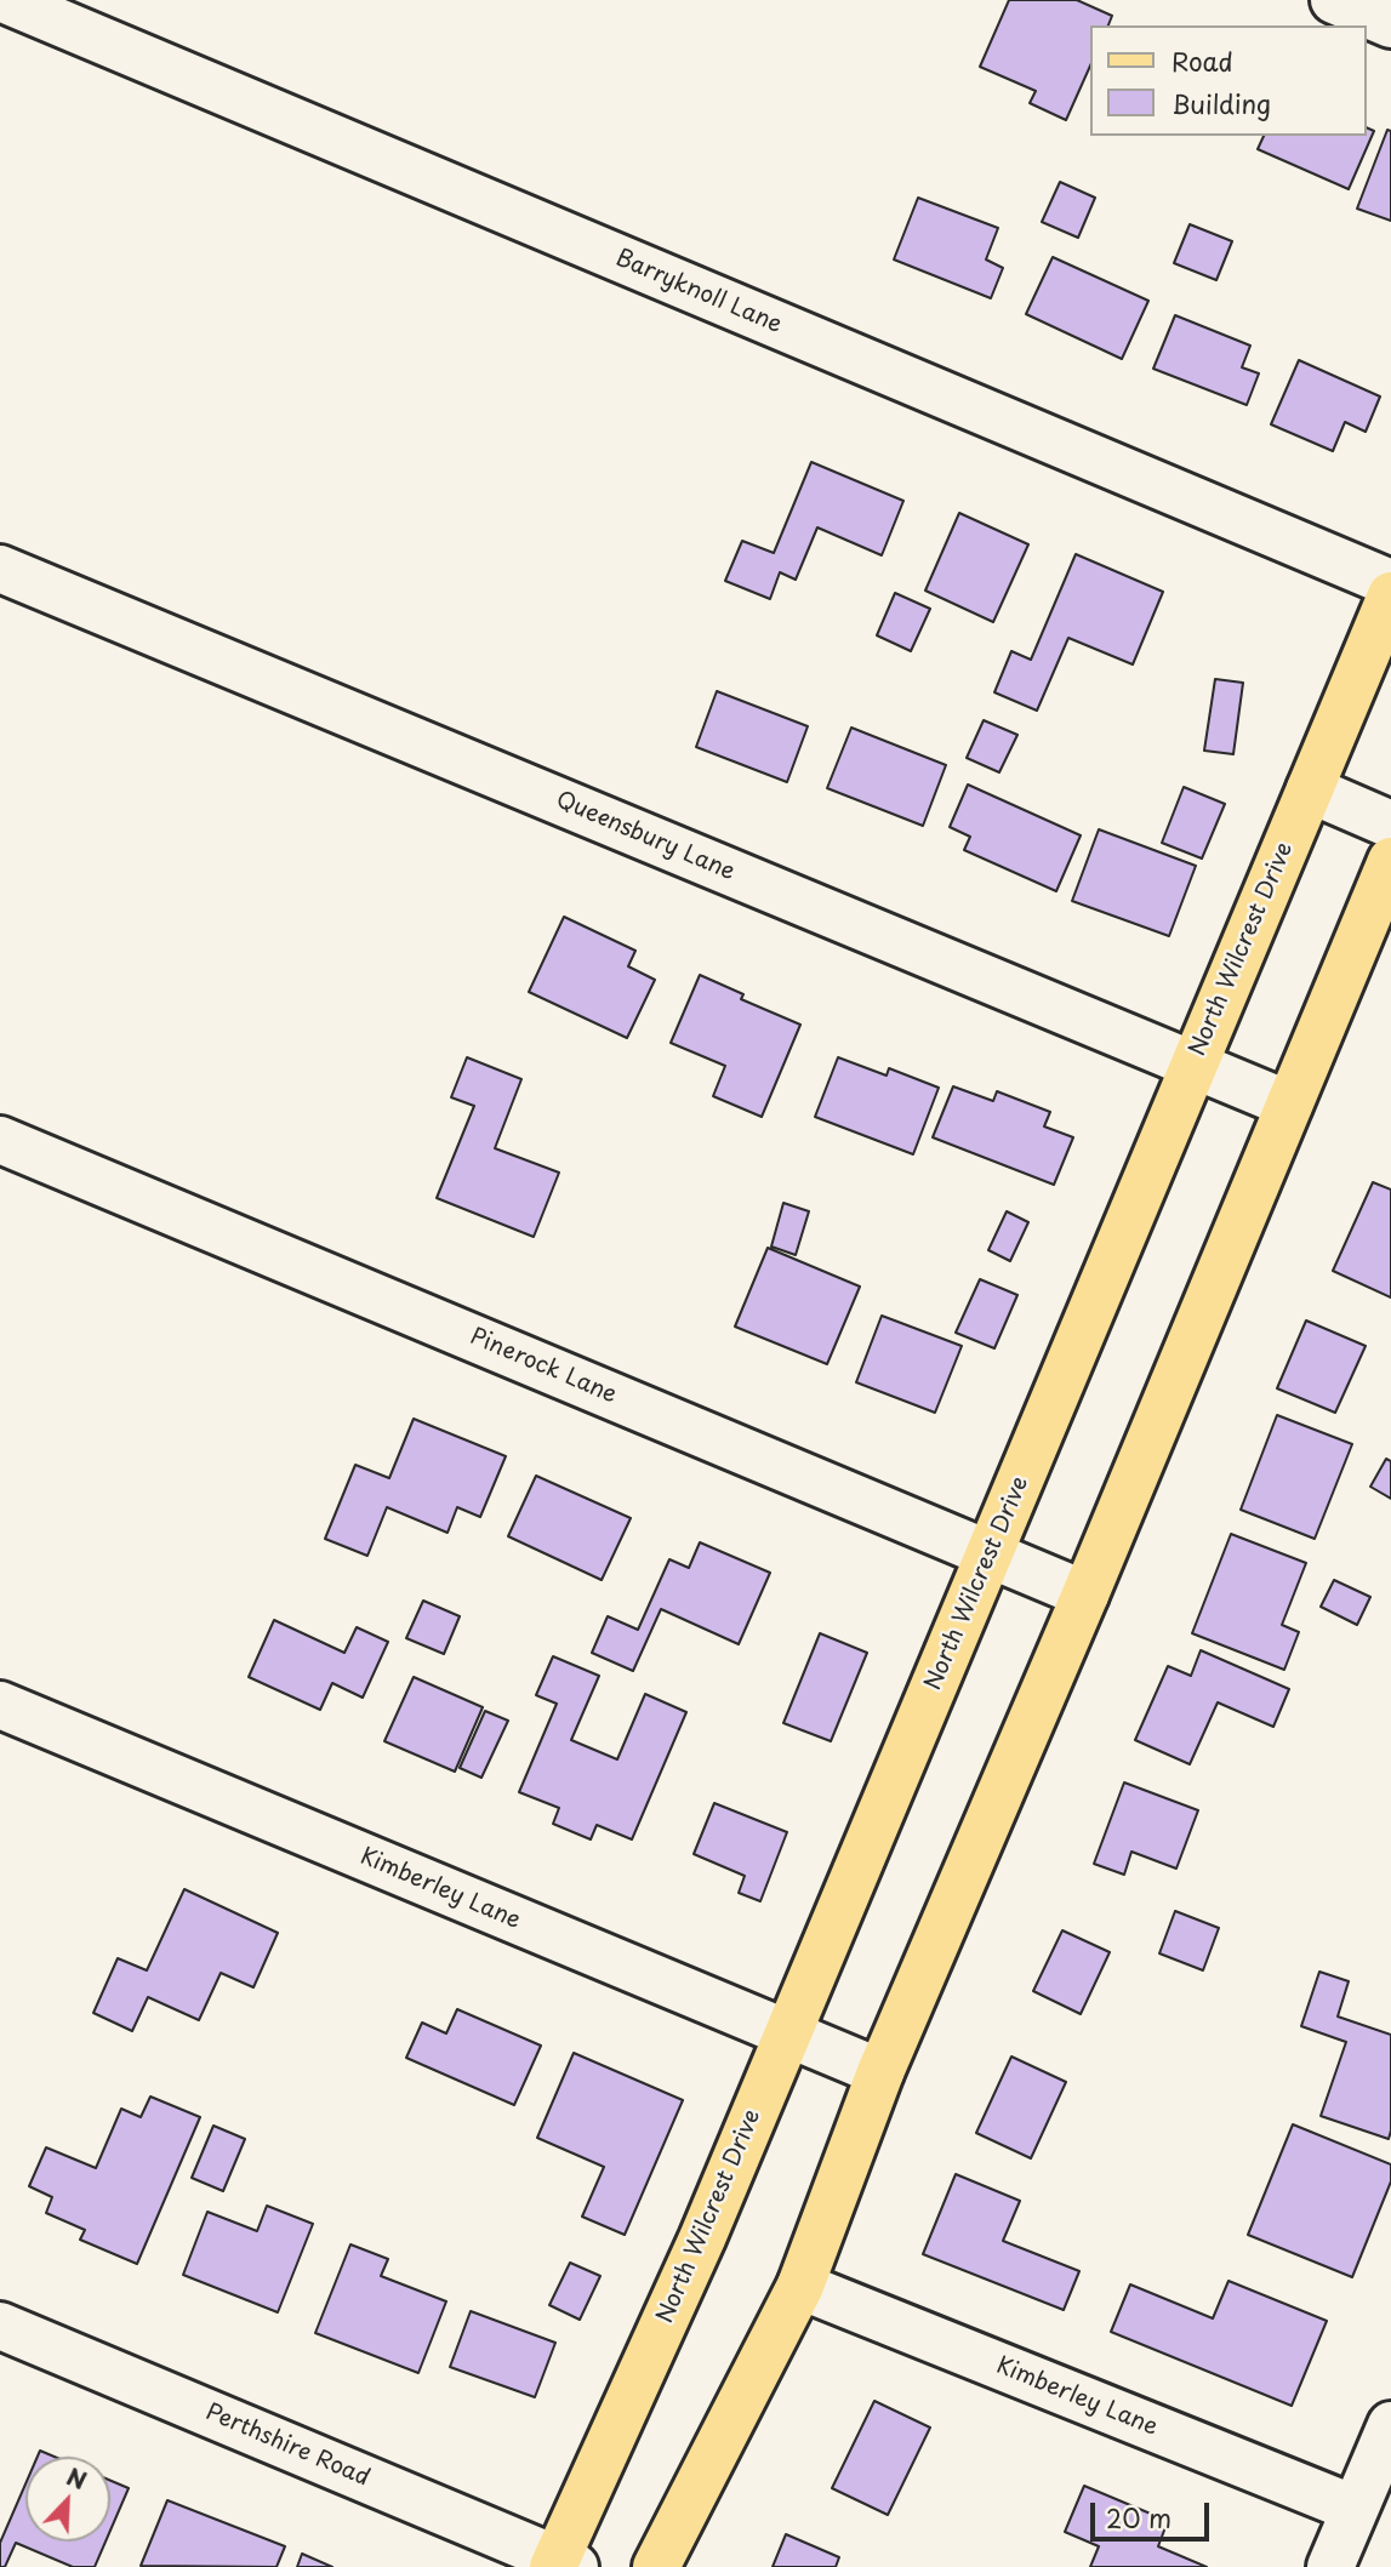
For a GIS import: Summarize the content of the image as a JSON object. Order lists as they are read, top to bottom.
{
  "streets": {
    "main road": ["North Wilcrest Drive"],
    "street": [
      "Barryknoll Lane",
      "Queensbury Lane",
      "Pinerock Lane",
      "Kimberley Lane",
      "Perthshire Road"
    ]
  },
  "crossings": [
    ["Queensbury Lane", "North Wilcrest Drive"],
    ["North Wilcrest Drive", "Pinerock Lane"],
    ["North Wilcrest Drive", "Kimberley Lane"],
    ["North Wilcrest Drive", "Perthshire Road"]
  ],
  "legend": ["Road", "Building"],
  "scale_bar": "20 m",
  "north": "top right"
}
